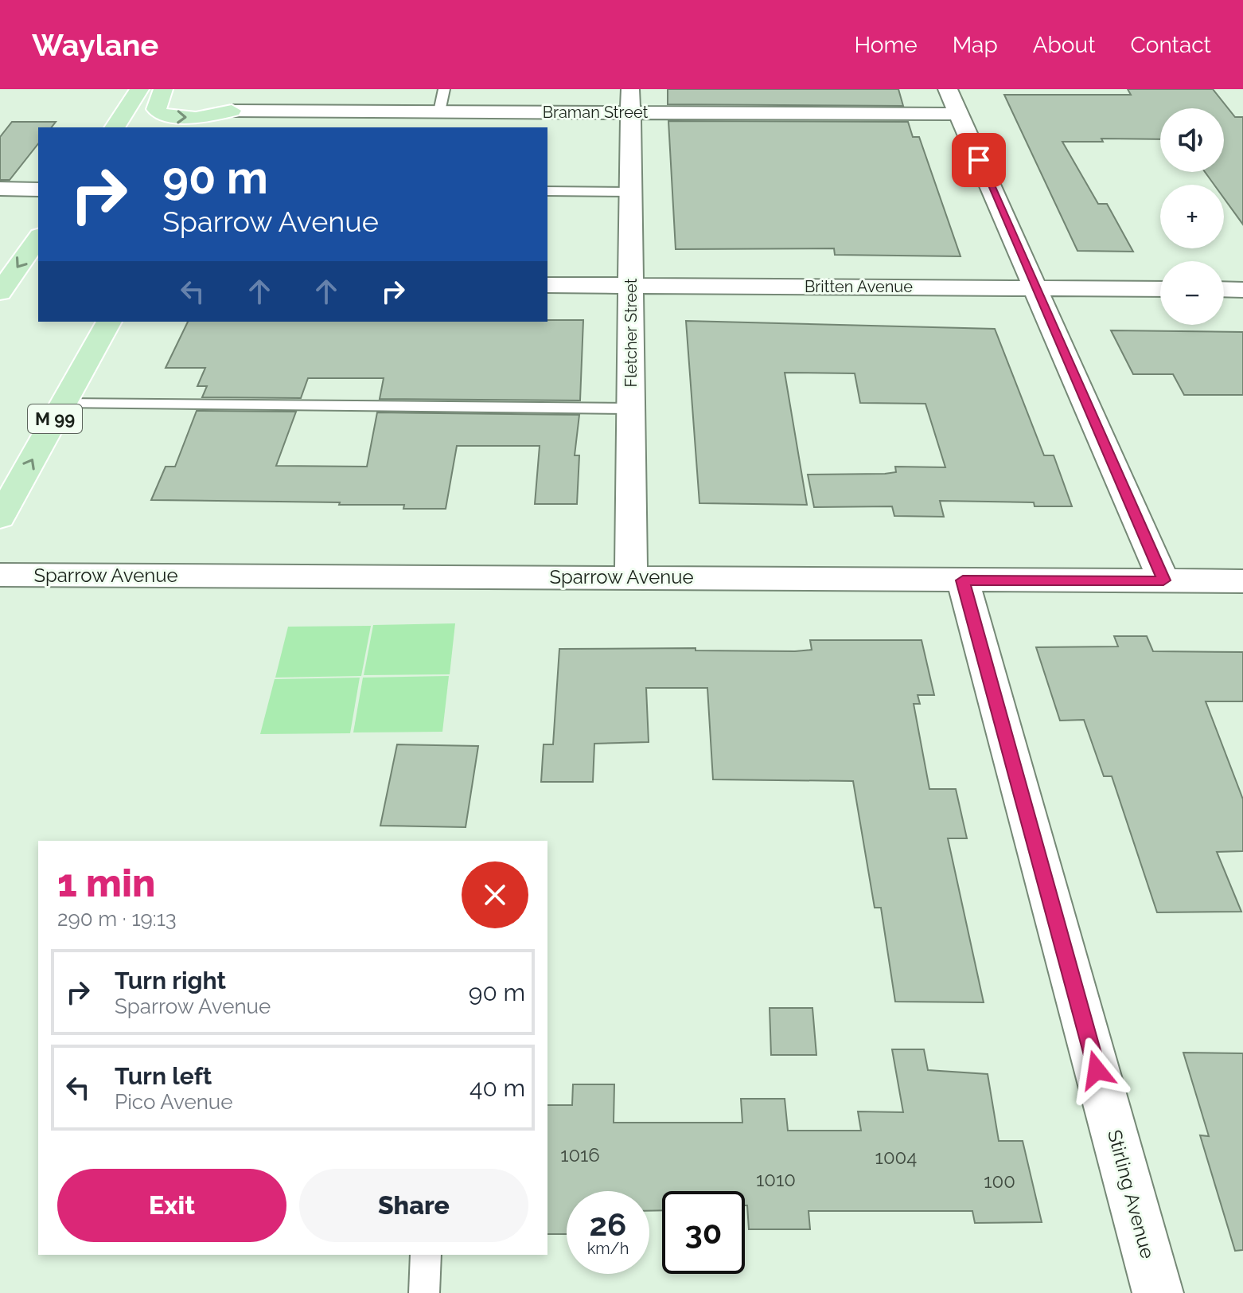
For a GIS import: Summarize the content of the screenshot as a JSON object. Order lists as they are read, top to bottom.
{
  "streets": {
    "main road": ["M 99"],
    "street": [
      "Braman Street",
      "Britten Avenue",
      "Fletcher Street",
      "Sparrow Avenue",
      "Stirling Avenue"
    ]
  },
  "crossings": [
    ["Braman Street", "Fletcher Street"],
    ["Britten Avenue", "Fletcher Street"],
    ["Fletcher Street", "Sparrow Avenue"],
    ["Sparrow Avenue", "Stirling Avenue"]
  ],
  "house_numbers": [
    "1016",
    "1004",
    "1010",
    "100"
  ],
  "page": {
    "header": "Waylane",
    "nav": [
      "Home",
      "Map",
      "About",
      "Contact"
    ],
    "map_buttons": ["+", "−"],
    "turn": ["90 m", "Sparrow Avenue"],
    "heading": ["1 min", "290 m · 19:13"],
    "list": [
      {
        "name": "Turn right",
        "note": "Sparrow Avenue",
        "value": "90 m"
      },
      {
        "name": "Turn left",
        "note": "Pico Avenue",
        "value": "40 m"
      }
    ],
    "buttons": ["Exit", "Share"],
    "speed": "26 km/h",
    "limit": "30"
  }
}
